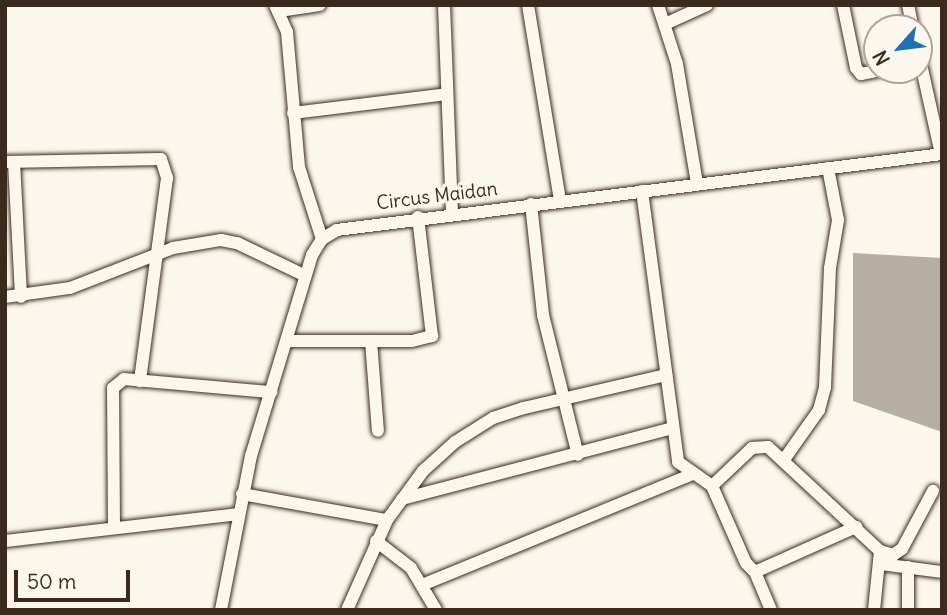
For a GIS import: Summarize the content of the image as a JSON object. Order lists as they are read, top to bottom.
{
  "streets": {
    "street": ["Circus Maidan"]
  },
  "scale_bar": "50 m",
  "north": "bottom left"
}
